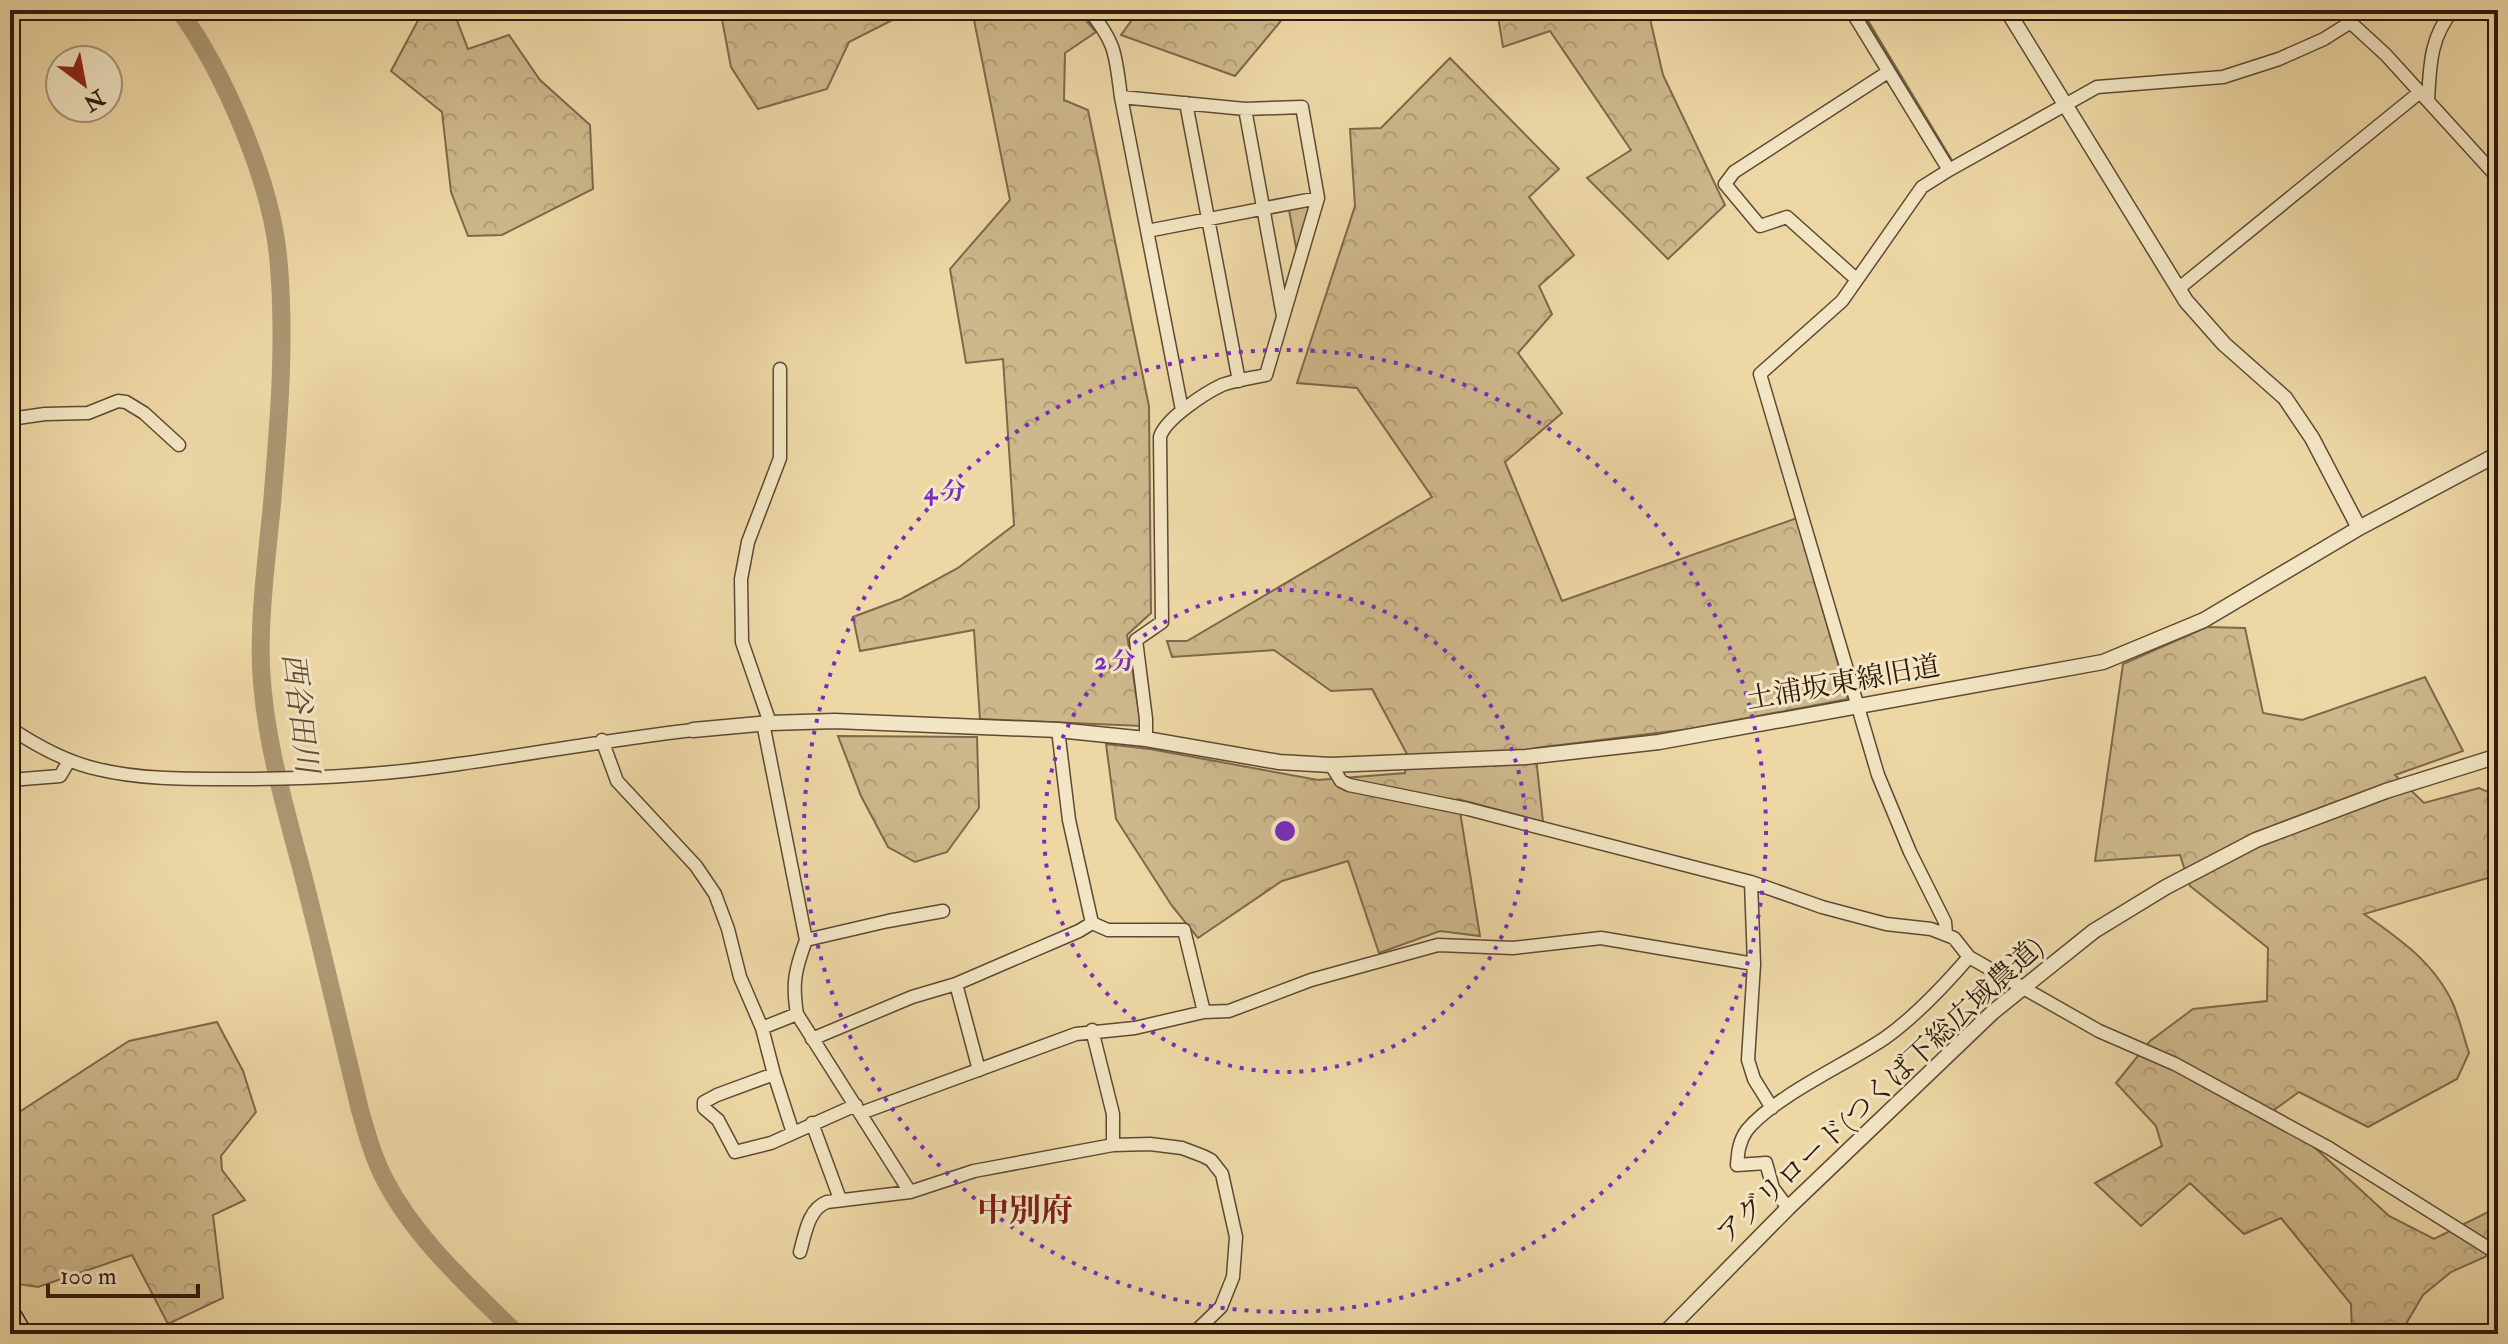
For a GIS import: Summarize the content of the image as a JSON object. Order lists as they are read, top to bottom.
{
  "streets": {
    "street": ["土浦坂東線旧道", "アグリロード(つくば下総広域農道)"]
  },
  "districts": ["中別府"],
  "water": ["西谷田川"],
  "scale_bar": "100 m",
  "north": "bottom right",
  "rings": ["4 分", "2 分"]
}
